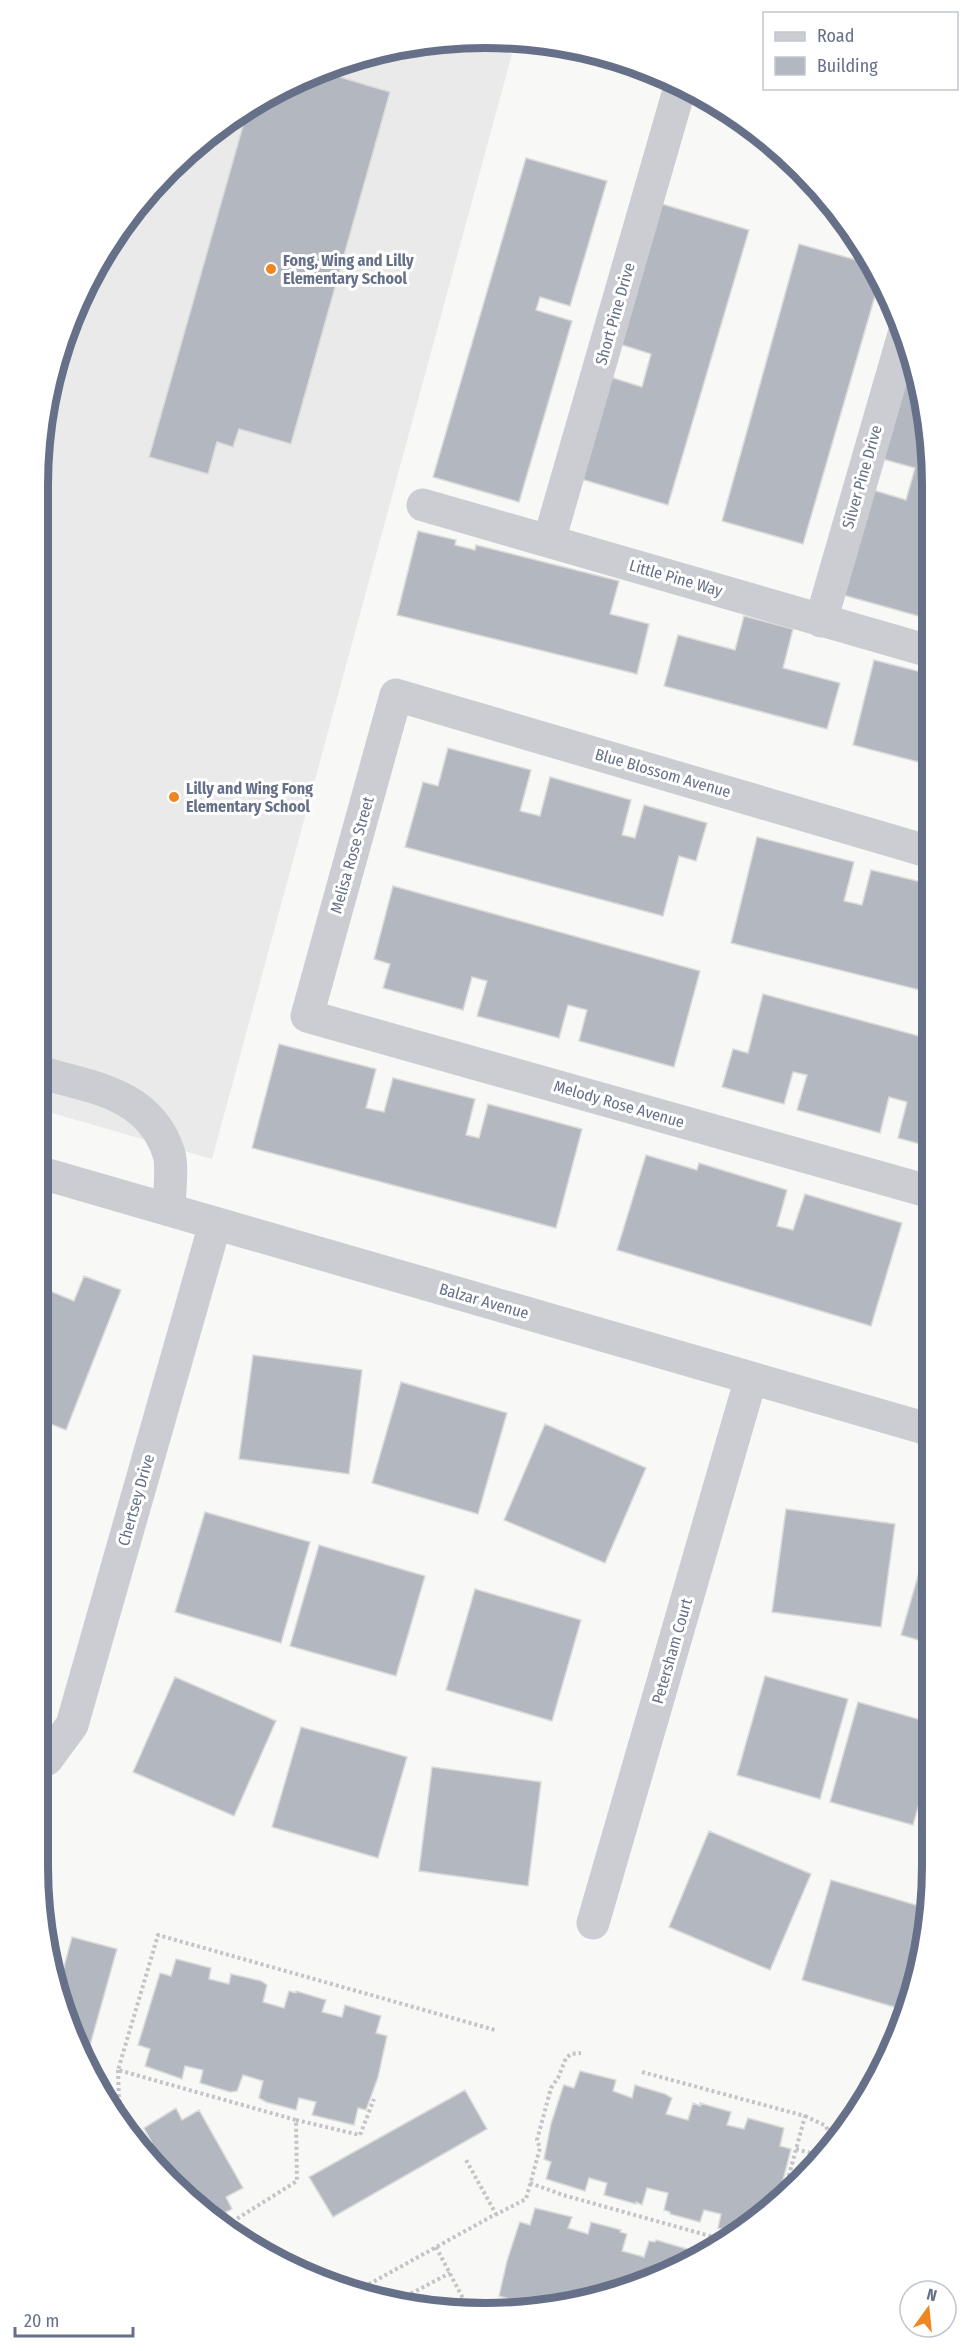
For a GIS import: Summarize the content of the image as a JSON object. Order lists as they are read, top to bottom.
{
  "streets": {
    "street": [
      "Short Pine Drive",
      "Silver Pine Drive",
      "Little Pine Way",
      "Blue Blossom Avenue",
      "Melisa Rose Street",
      "Melody Rose Avenue",
      "Balzar Avenue",
      "Chertsey Drive",
      "Petersham Court"
    ]
  },
  "crossings": [
    ["Short Pine Drive", "Little Pine Way"],
    ["Silver Pine Drive", "Little Pine Way"],
    ["Blue Blossom Avenue", "Melisa Rose Street"],
    ["Melisa Rose Street", "Melody Rose Avenue"],
    ["Balzar Avenue", "Chertsey Drive"],
    ["Balzar Avenue", "Petersham Court"]
  ],
  "places": ["Fong, Wing and Lilly Elementary School", "Lilly and Wing Fong Elementary School"],
  "legend": ["Road", "Building"],
  "scale_bar": "20 m",
  "north": "top"
}
